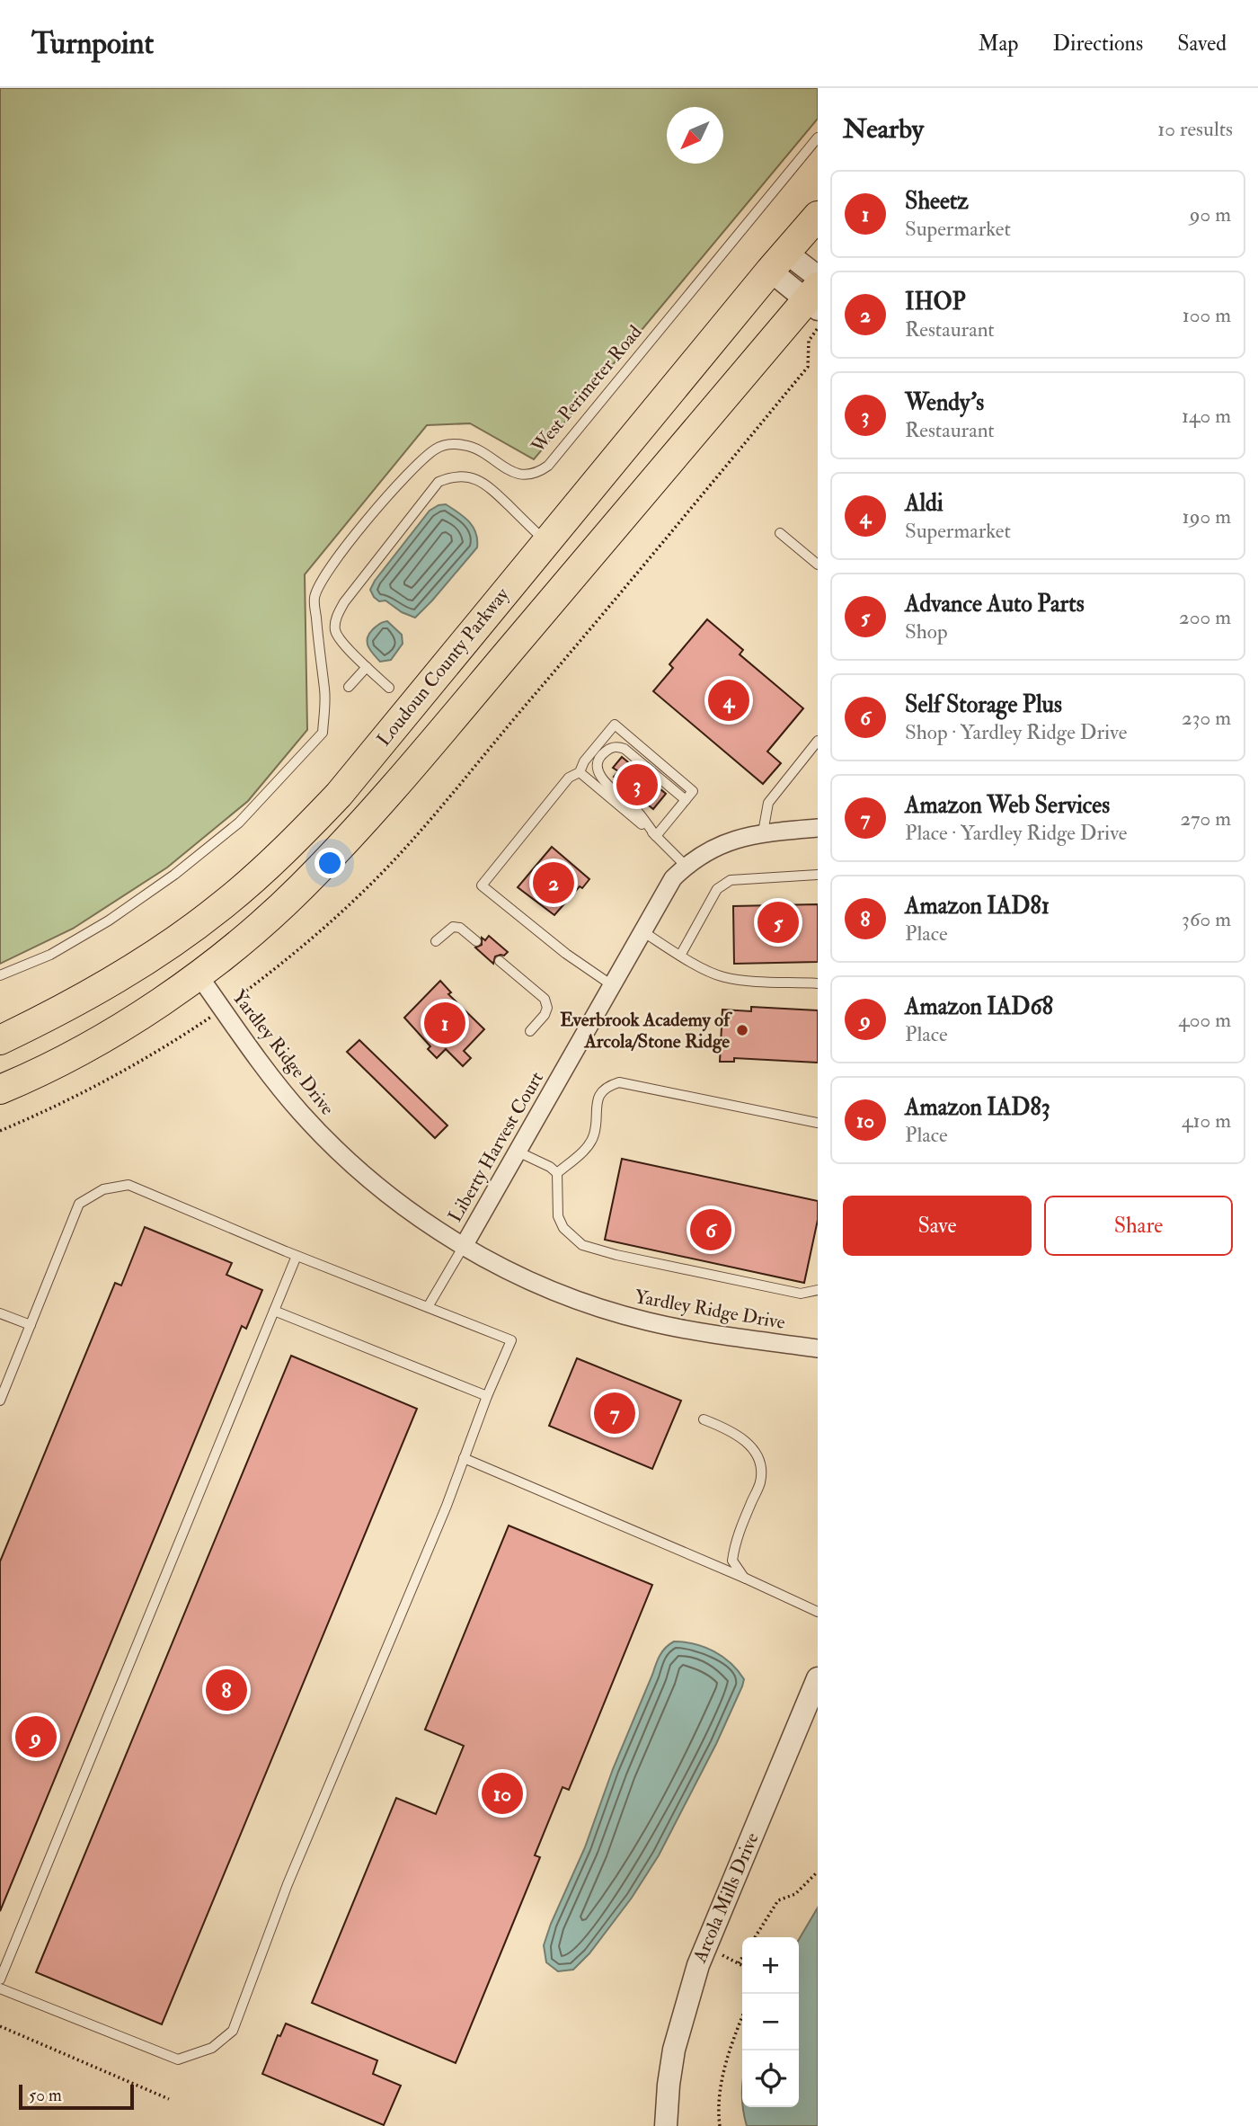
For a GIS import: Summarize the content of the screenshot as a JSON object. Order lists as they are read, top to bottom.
{
  "streets": {
    "main road": ["Loudoun County Parkway"],
    "street": ["Yardley Ridge Drive", "Liberty Harvest Court", "Arcola Mills Drive"],
    "lane": ["West Perimeter Road"]
  },
  "crossings": [
    ["Loudoun County Parkway", "Yardley Ridge Drive"],
    ["Yardley Ridge Drive", "Liberty Harvest Court"]
  ],
  "places": ["Everbrook Academy of Arcola/Stone Ridge"],
  "scale_bar": "50 m",
  "north": "bottom left",
  "page": {
    "header": "Turnpoint",
    "nav": ["Map", "Directions", "Saved"],
    "heading": ["Nearby", "10 results"],
    "list": [
      {
        "mark": "1",
        "name": "Sheetz",
        "note": "Supermarket",
        "value": "90 m"
      },
      {
        "mark": "2",
        "name": "IHOP",
        "note": "Restaurant",
        "value": "100 m"
      },
      {
        "mark": "3",
        "name": "Wendy's",
        "note": "Restaurant",
        "value": "140 m"
      },
      {
        "mark": "4",
        "name": "Aldi",
        "note": "Supermarket",
        "value": "190 m"
      },
      {
        "mark": "5",
        "name": "Advance Auto Parts",
        "note": "Shop",
        "value": "200 m"
      },
      {
        "mark": "6",
        "name": "Self Storage Plus",
        "note": "Shop · Yardley Ridge Drive",
        "value": "230 m"
      },
      {
        "mark": "7",
        "name": "Amazon Web Services",
        "note": "Place · Yardley Ridge Drive",
        "value": "270 m"
      },
      {
        "mark": "8",
        "name": "Amazon IAD81",
        "note": "Place",
        "value": "360 m"
      },
      {
        "mark": "9",
        "name": "Amazon IAD68",
        "note": "Place",
        "value": "400 m"
      },
      {
        "mark": "10",
        "name": "Amazon IAD83",
        "note": "Place",
        "value": "410 m"
      }
    ],
    "pins": [
      "4",
      "3",
      "2",
      "5",
      "1",
      "6",
      "7",
      "8",
      "9",
      "10"
    ],
    "buttons": ["Save", "Share"],
    "map_buttons": ["+", "−"],
    "scale": "50 m"
  }
}
